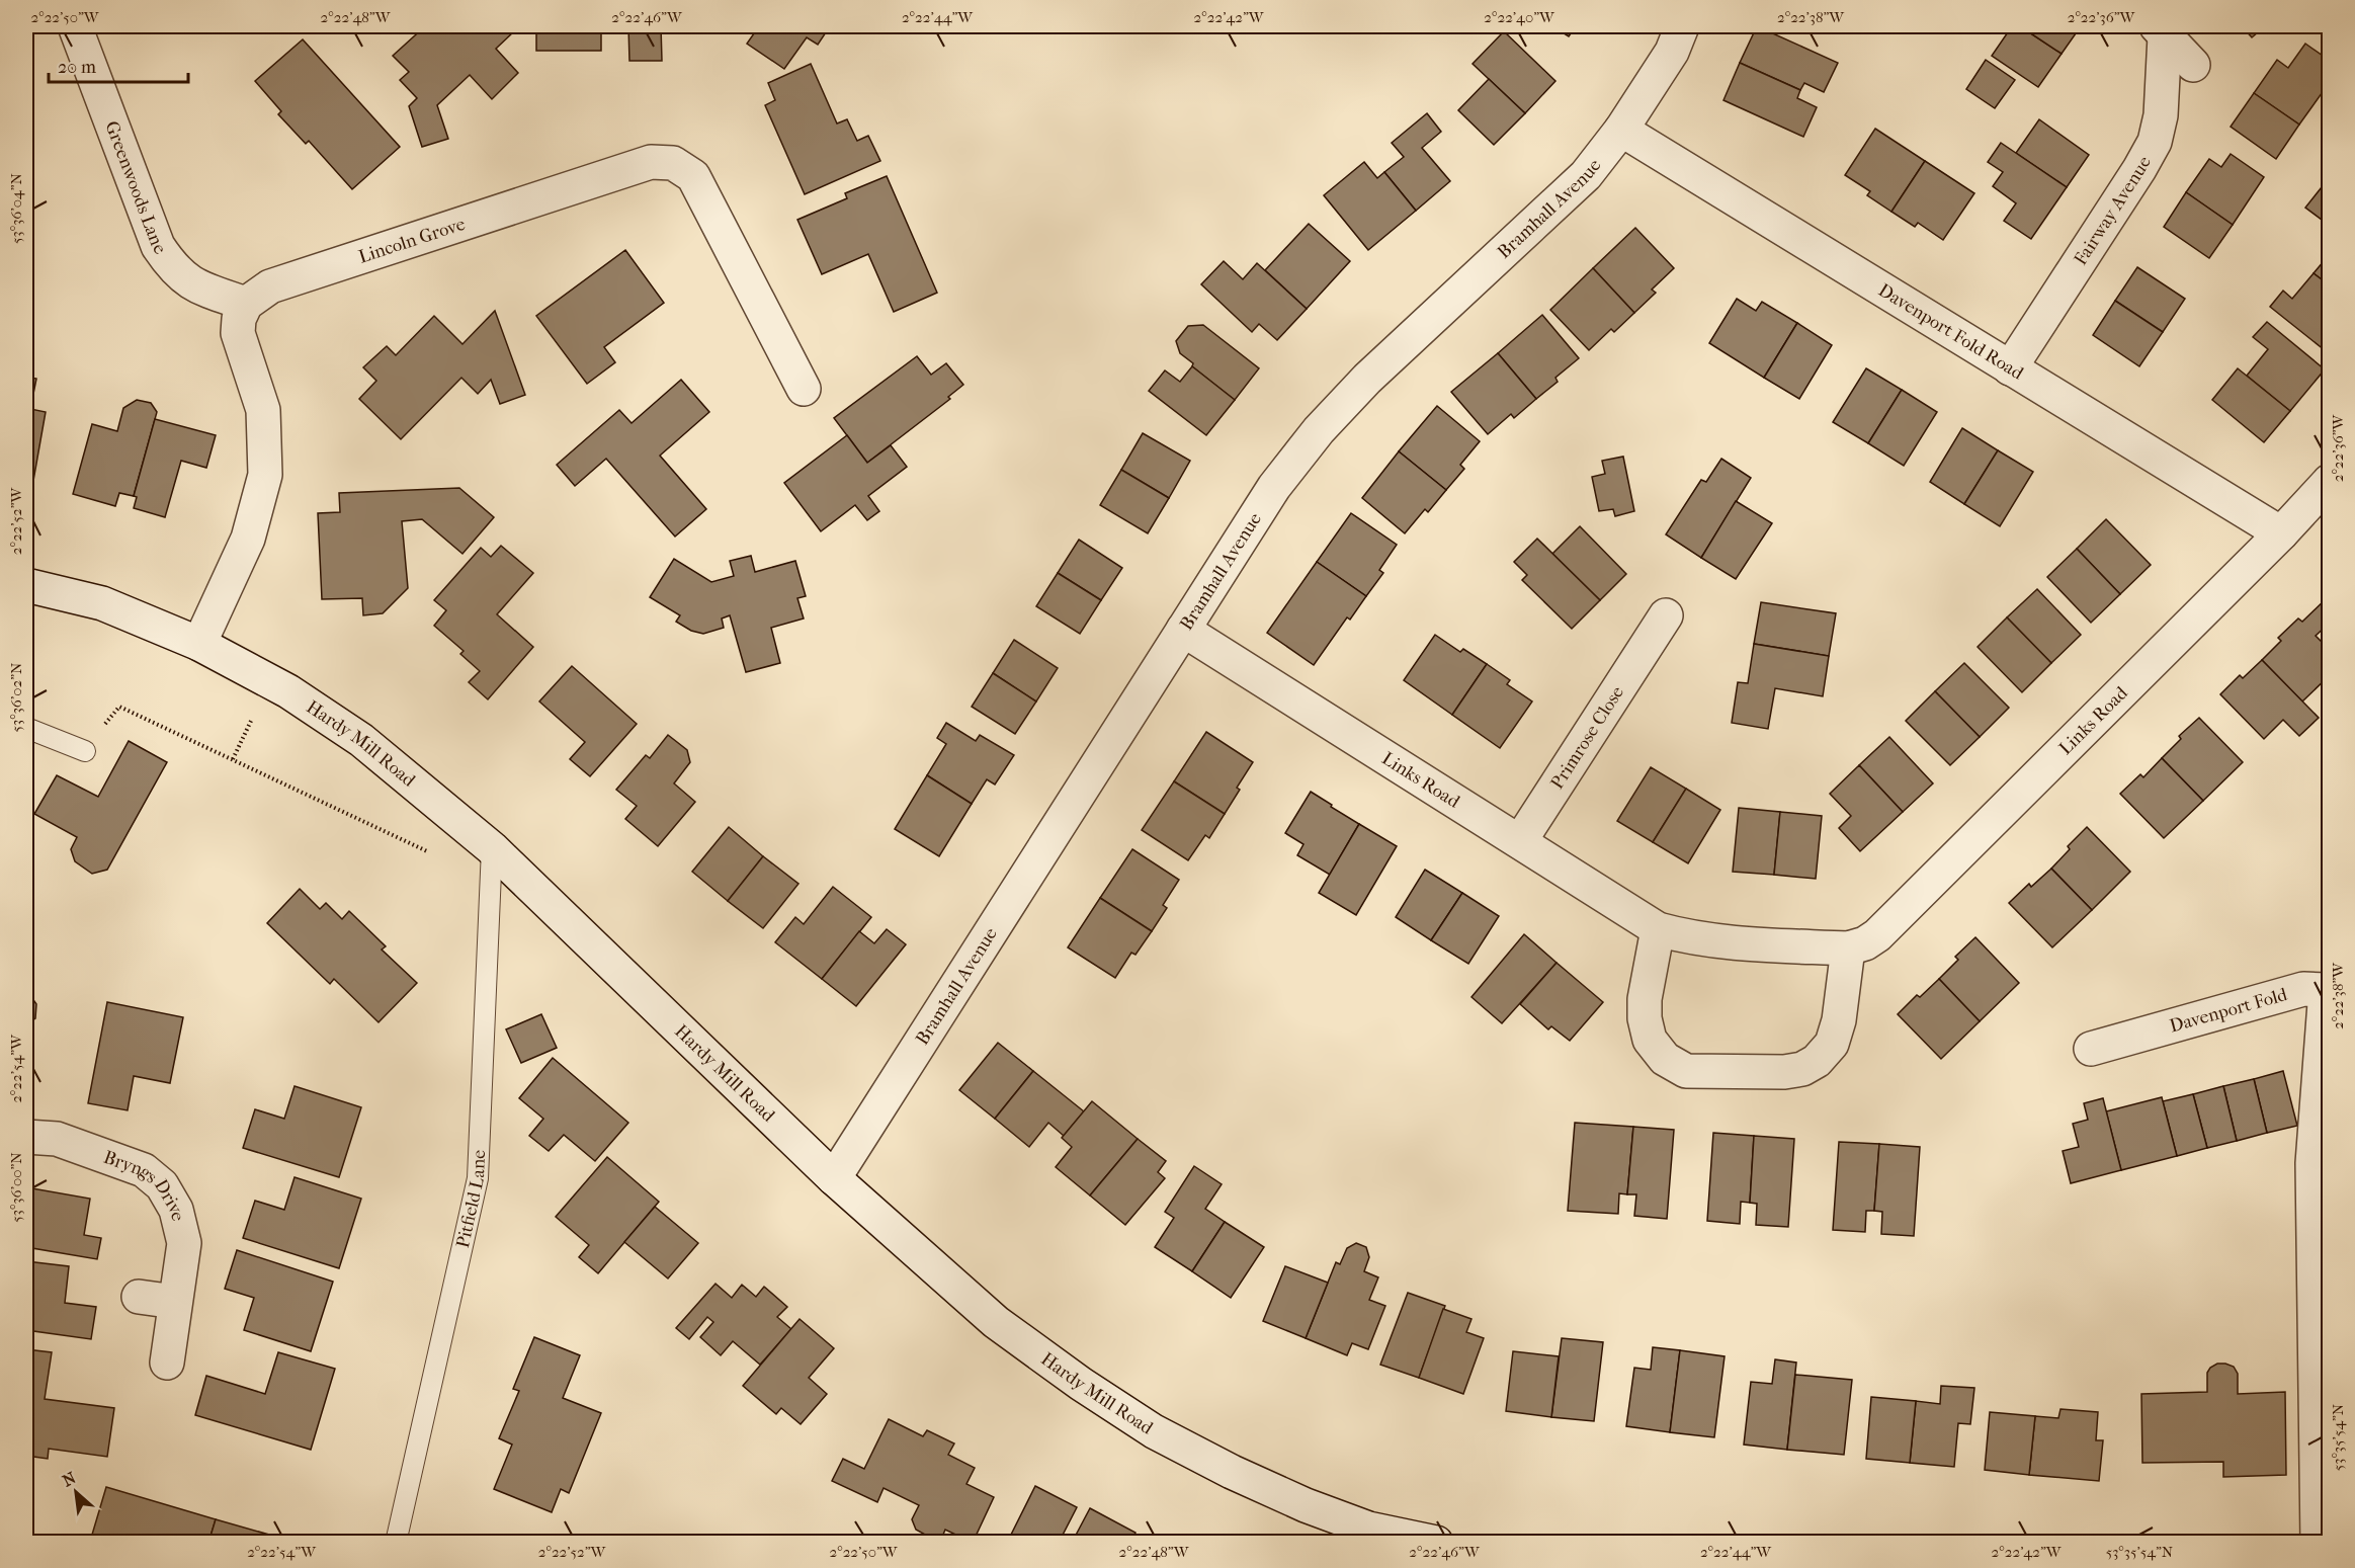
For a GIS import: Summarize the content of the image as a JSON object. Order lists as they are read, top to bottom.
{
  "streets": {
    "street": [
      "Greenwoods Lane",
      "Bramhall Avenue",
      "Fairway Avenue",
      "Lincoln Grove",
      "Davenport Fold Road",
      "Links Road",
      "Primrose Close",
      "Hardy Mill Road",
      "Davenport Fold",
      "Bryngs Drive"
    ],
    "lane": ["Pitfield Lane"]
  },
  "crossings": [
    ["Greenwoods Lane", "Lincoln Grove"],
    ["Bramhall Avenue", "Davenport Fold Road"],
    ["Bramhall Avenue", "Links Road"],
    ["Bramhall Avenue", "Hardy Mill Road"],
    ["Fairway Avenue", "Davenport Fold Road"],
    ["Davenport Fold Road", "Links Road"],
    ["Links Road", "Primrose Close"],
    ["Hardy Mill Road", "Pitfield Lane"]
  ],
  "scale_bar": "20 m",
  "north": "top left",
  "coordinates": [
    "2°22'50\"W",
    "2°22'48\"W",
    "2°22'46\"W",
    "2°22'44\"W",
    "2°22'42\"W",
    "2°22'40\"W",
    "2°22'38\"W",
    "2°22'36\"W",
    "53°36'04\"N",
    "2°22'52\"W",
    "53°36'02\"N",
    "2°22'54\"W",
    "53°36'00\"N",
    "53°35'54\"N"
  ]
}
